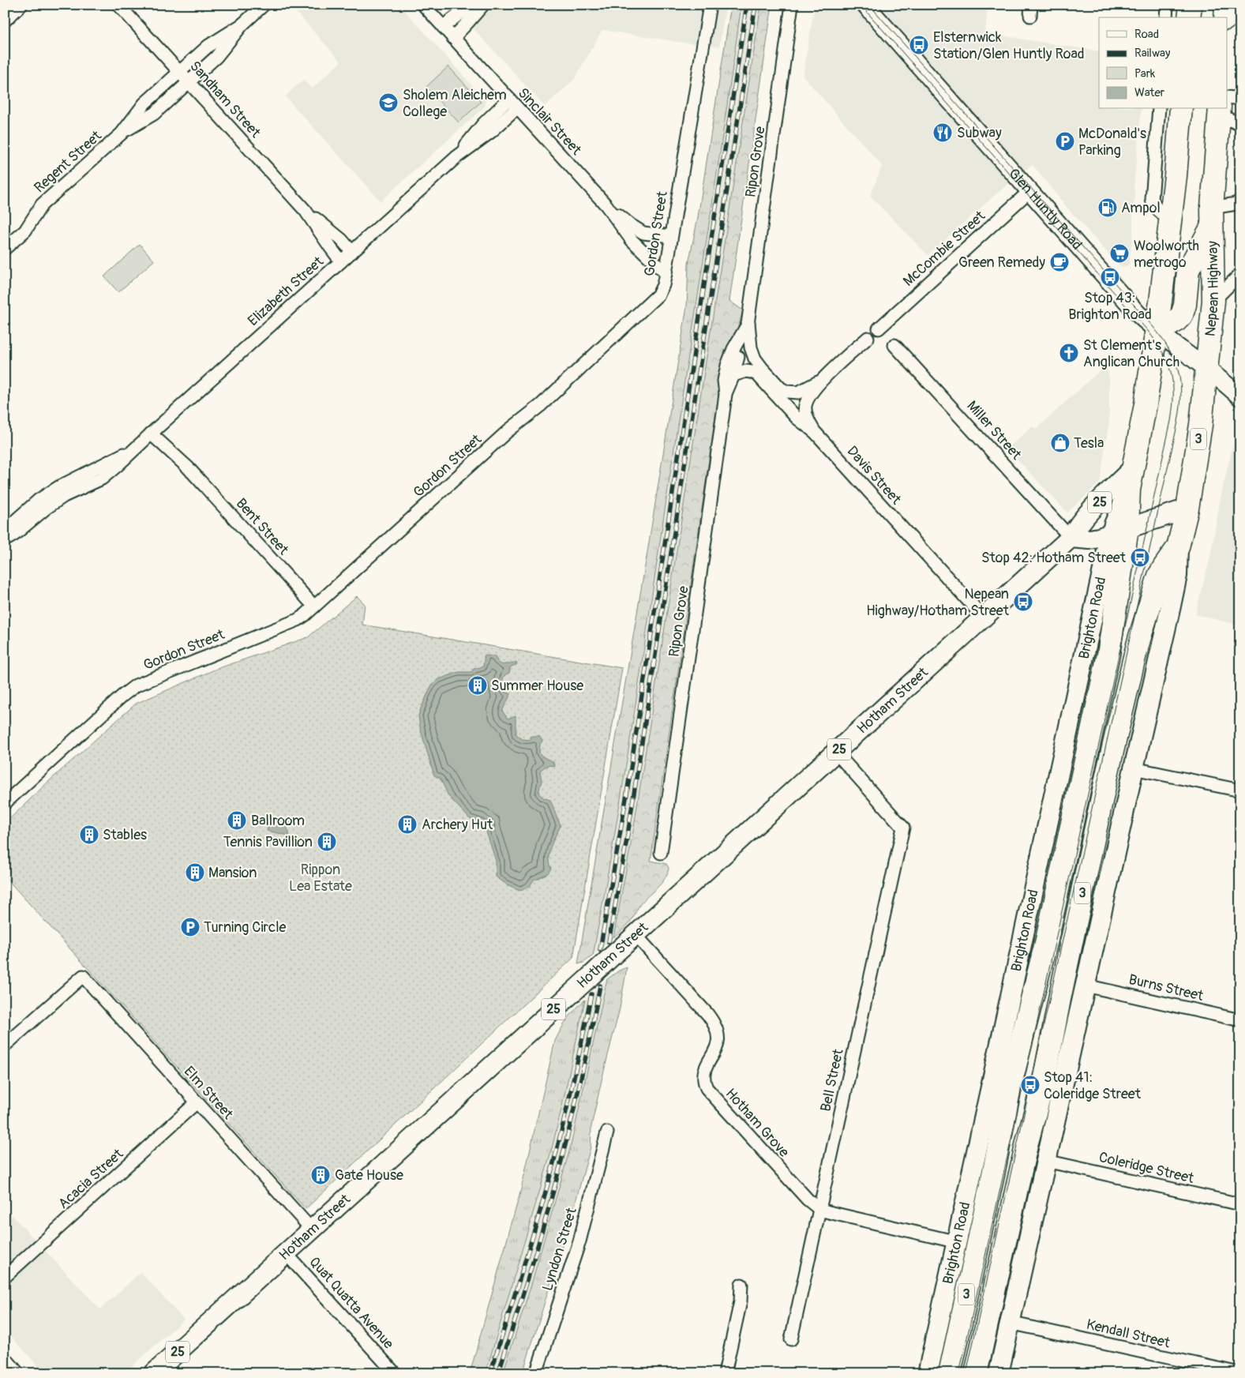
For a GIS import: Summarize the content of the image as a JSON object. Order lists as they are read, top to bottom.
{
  "streets": {
    "highway": ["Nepean Highway", "3", "Brighton Road"],
    "main road": ["25", "Hotham Street"],
    "street": [
      "Sandham Street",
      "Sinclair Street",
      "Regent Street",
      "Ripon Grove",
      "Glen Huntly Road",
      "Gordon Street",
      "McCombie Street",
      "Elizabeth Street",
      "Miller Street",
      "Davis Street",
      "Bent Street",
      "Burns Street",
      "Bell Street",
      "Elm Street",
      "Hotham Grove",
      "Coleridge Street",
      "Acacia Street",
      "Lyndon Street",
      "Quat Quatta Avenue",
      "Kendall Street"
    ]
  },
  "crossings": [
    ["Sandham Street", "Regent Street"],
    ["Sandham Street", "Elizabeth Street"],
    ["Sinclair Street", "Gordon Street"],
    ["Sinclair Street", "Elizabeth Street"],
    ["Ripon Grove", "Davis Street"],
    ["Glen Huntly Road", "McCombie Street"],
    ["Glen Huntly Road", "Nepean Highway"],
    ["Glen Huntly Road", "3"],
    ["Glen Huntly Road", "Brighton Road"],
    ["Gordon Street", "Bent Street"],
    ["Nepean Highway", "3"],
    ["Elizabeth Street", "Bent Street"],
    ["Miller Street", "Hotham Street"],
    ["3", "Brighton Road"],
    ["Davis Street", "Hotham Street"],
    ["Brighton Road", "Hotham Street"],
    ["Brighton Road", "Hotham Grove"],
    ["Hotham Street", "Bell Street"],
    ["Hotham Street", "Elm Street"],
    ["Hotham Street", "Hotham Grove"],
    ["Hotham Street", "Quat Quatta Avenue"],
    ["Bell Street", "Hotham Grove"],
    ["Elm Street", "Acacia Street"]
  ],
  "parks": ["Rippon Lea Estate"],
  "places": {
    "bus stop": [
      "Elsternwick Station/Glen Huntly Road",
      "Stop 43: Brighton Road",
      "Stop 42: Hotham Street",
      "Nepean Highway/Hotham Street",
      "Stop 41: Coleridge Street"
    ],
    "school or university": ["Sholem Aleichem College"],
    "restaurant": ["Subway"],
    "parking": ["McDonald's Parking", "Turning Circle"],
    "fuel station": ["Ampol"],
    "supermarket": ["Woolworth metrogo"],
    "cafe": ["Green Remedy"],
    "church": ["St Clement's Anglican Church"],
    "shop": ["Tesla"],
    "building": [
      "Summer House",
      "Ballroom",
      "Archery Hut",
      "Stables",
      "Tennis Pavillion",
      "Mansion",
      "Gate House"
    ]
  },
  "legend": [
    "Road",
    "Railway",
    "Park",
    "Water"
  ]
}
